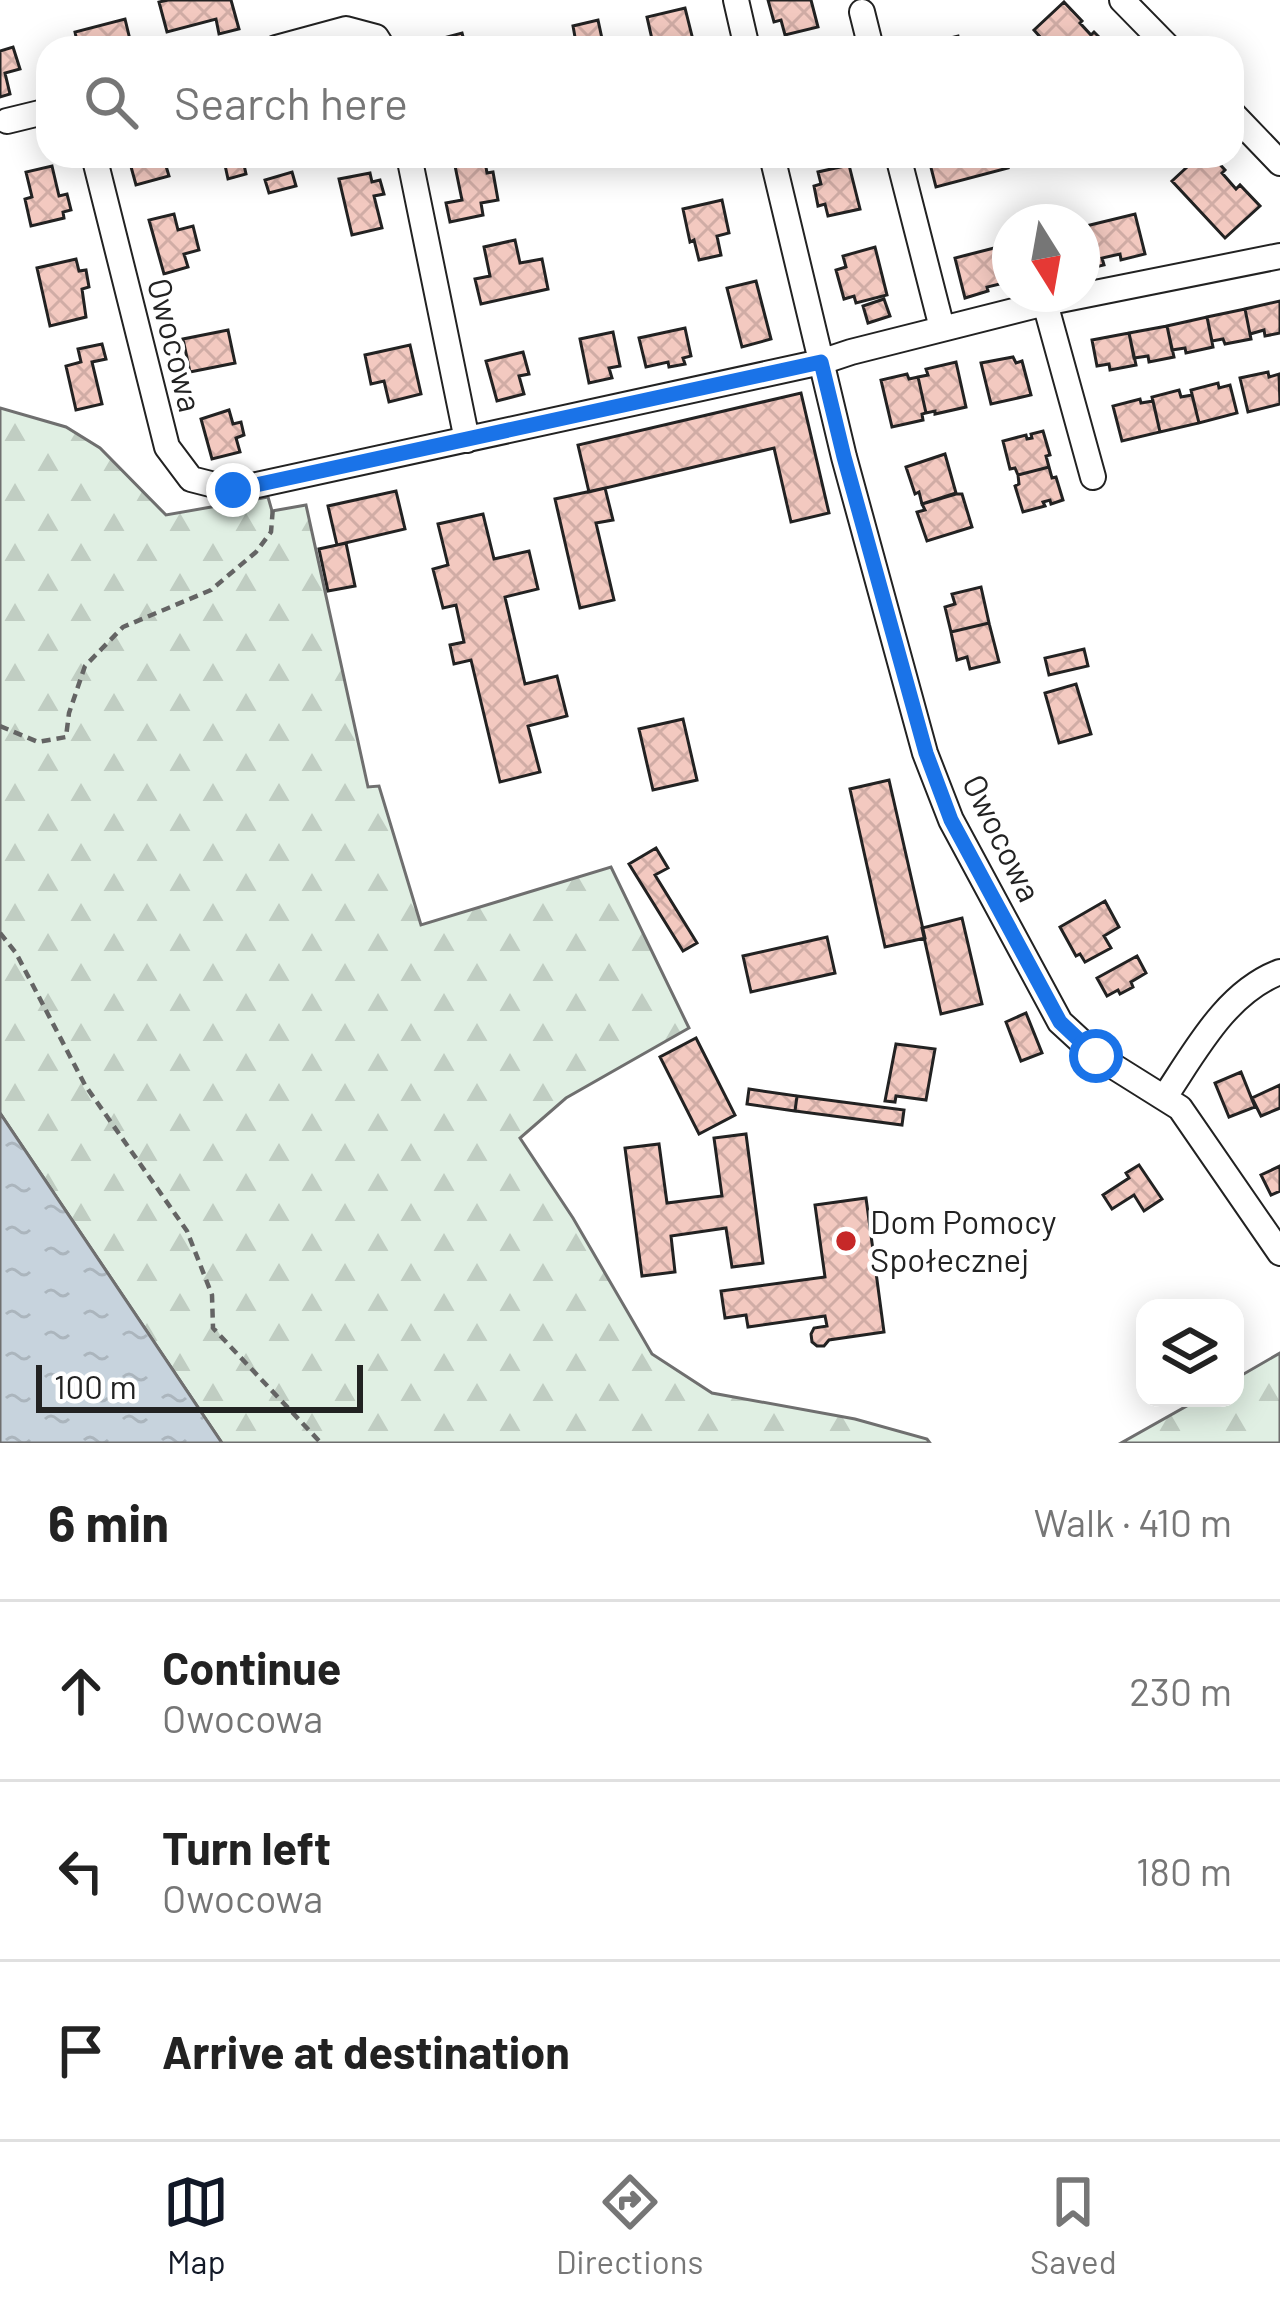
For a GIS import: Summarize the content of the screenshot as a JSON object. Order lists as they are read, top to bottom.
{
  "streets": {
    "street": ["Owocowa"]
  },
  "places": ["Dom Pomocy Społecznej"],
  "scale_bar": "100 m",
  "north": "bottom",
  "page": {
    "search": "Search here",
    "scale": "100 m",
    "heading": ["6 min", "Walk · 410 m"],
    "list": [
      ["Continue", "Owocowa", "230 m"],
      ["Turn left", "Owocowa", "180 m"],
      "Arrive at destination"
    ],
    "nav": ["Map", "Directions", "Saved"]
  }
}
